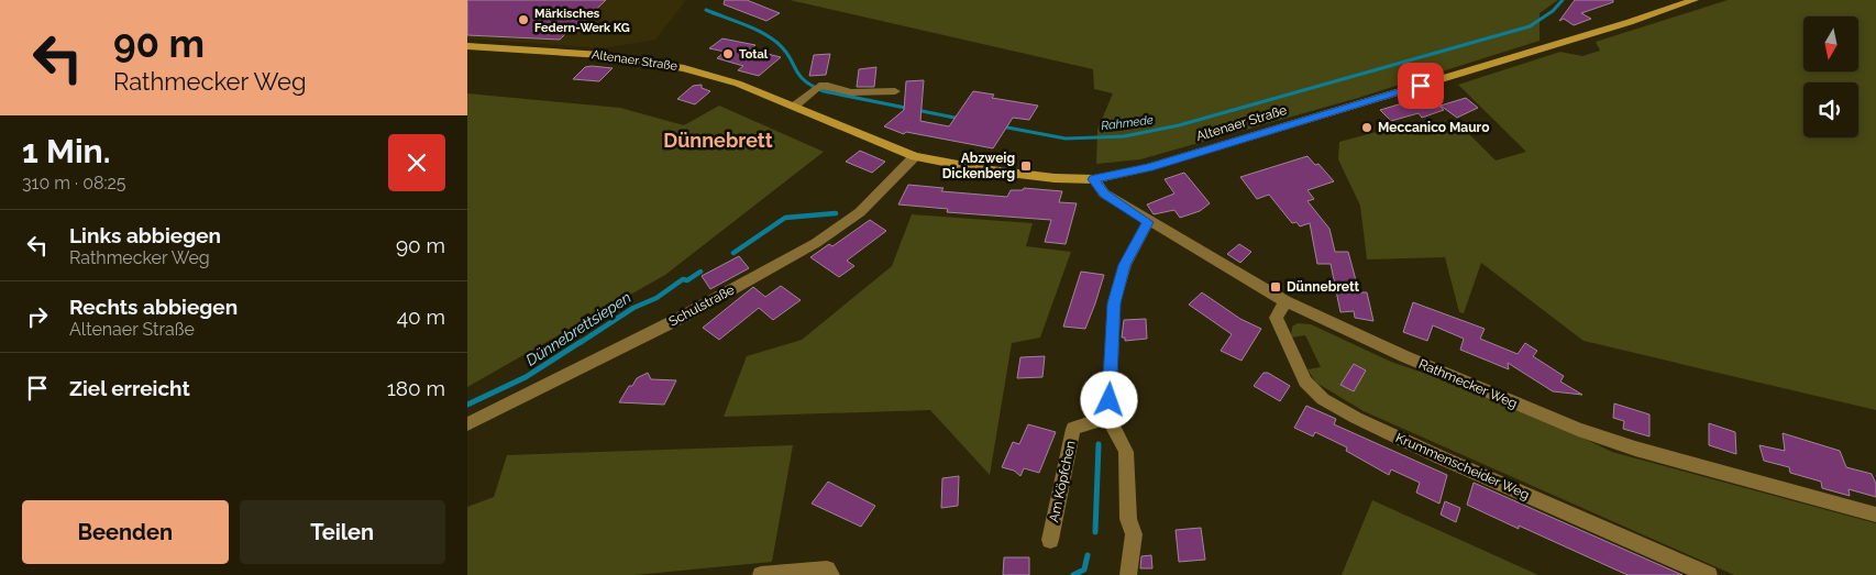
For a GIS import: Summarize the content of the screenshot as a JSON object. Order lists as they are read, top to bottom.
{
  "streets": {
    "main road": ["Altenaer Straße"],
    "street": [
      "Schulstraße",
      "Rathmecker Weg",
      "Krummenscheider Weg",
      "Am Köpfchen"
    ]
  },
  "crossings": [
    ["Altenaer Straße", "Schulstraße"],
    ["Altenaer Straße", "Rathmecker Weg"],
    ["Rathmecker Weg", "Krummenscheider Weg"]
  ],
  "districts": ["Dünnebrett"],
  "water": ["Rahmede", "Dünnebrettsiepen"],
  "places": {
    "other": ["Märkisches Federn-Werk KG", "Total", "Meccanico Mauro"],
    "transit": ["Abzweig Dickenberg", "Dünnebrett"]
  },
  "north": "bottom",
  "page": {
    "turn": ["90 m", "Rathmecker Weg"],
    "heading": ["1 Min.", "310 m · 08:25"],
    "list": [
      {
        "name": "Links abbiegen",
        "note": "Rathmecker Weg",
        "value": "90 m"
      },
      {
        "name": "Rechts abbiegen",
        "note": "Altenaer Straße",
        "value": "40 m"
      },
      {
        "name": "Ziel erreicht",
        "value": "180 m"
      }
    ],
    "buttons": ["Beenden", "Teilen"]
  }
}
